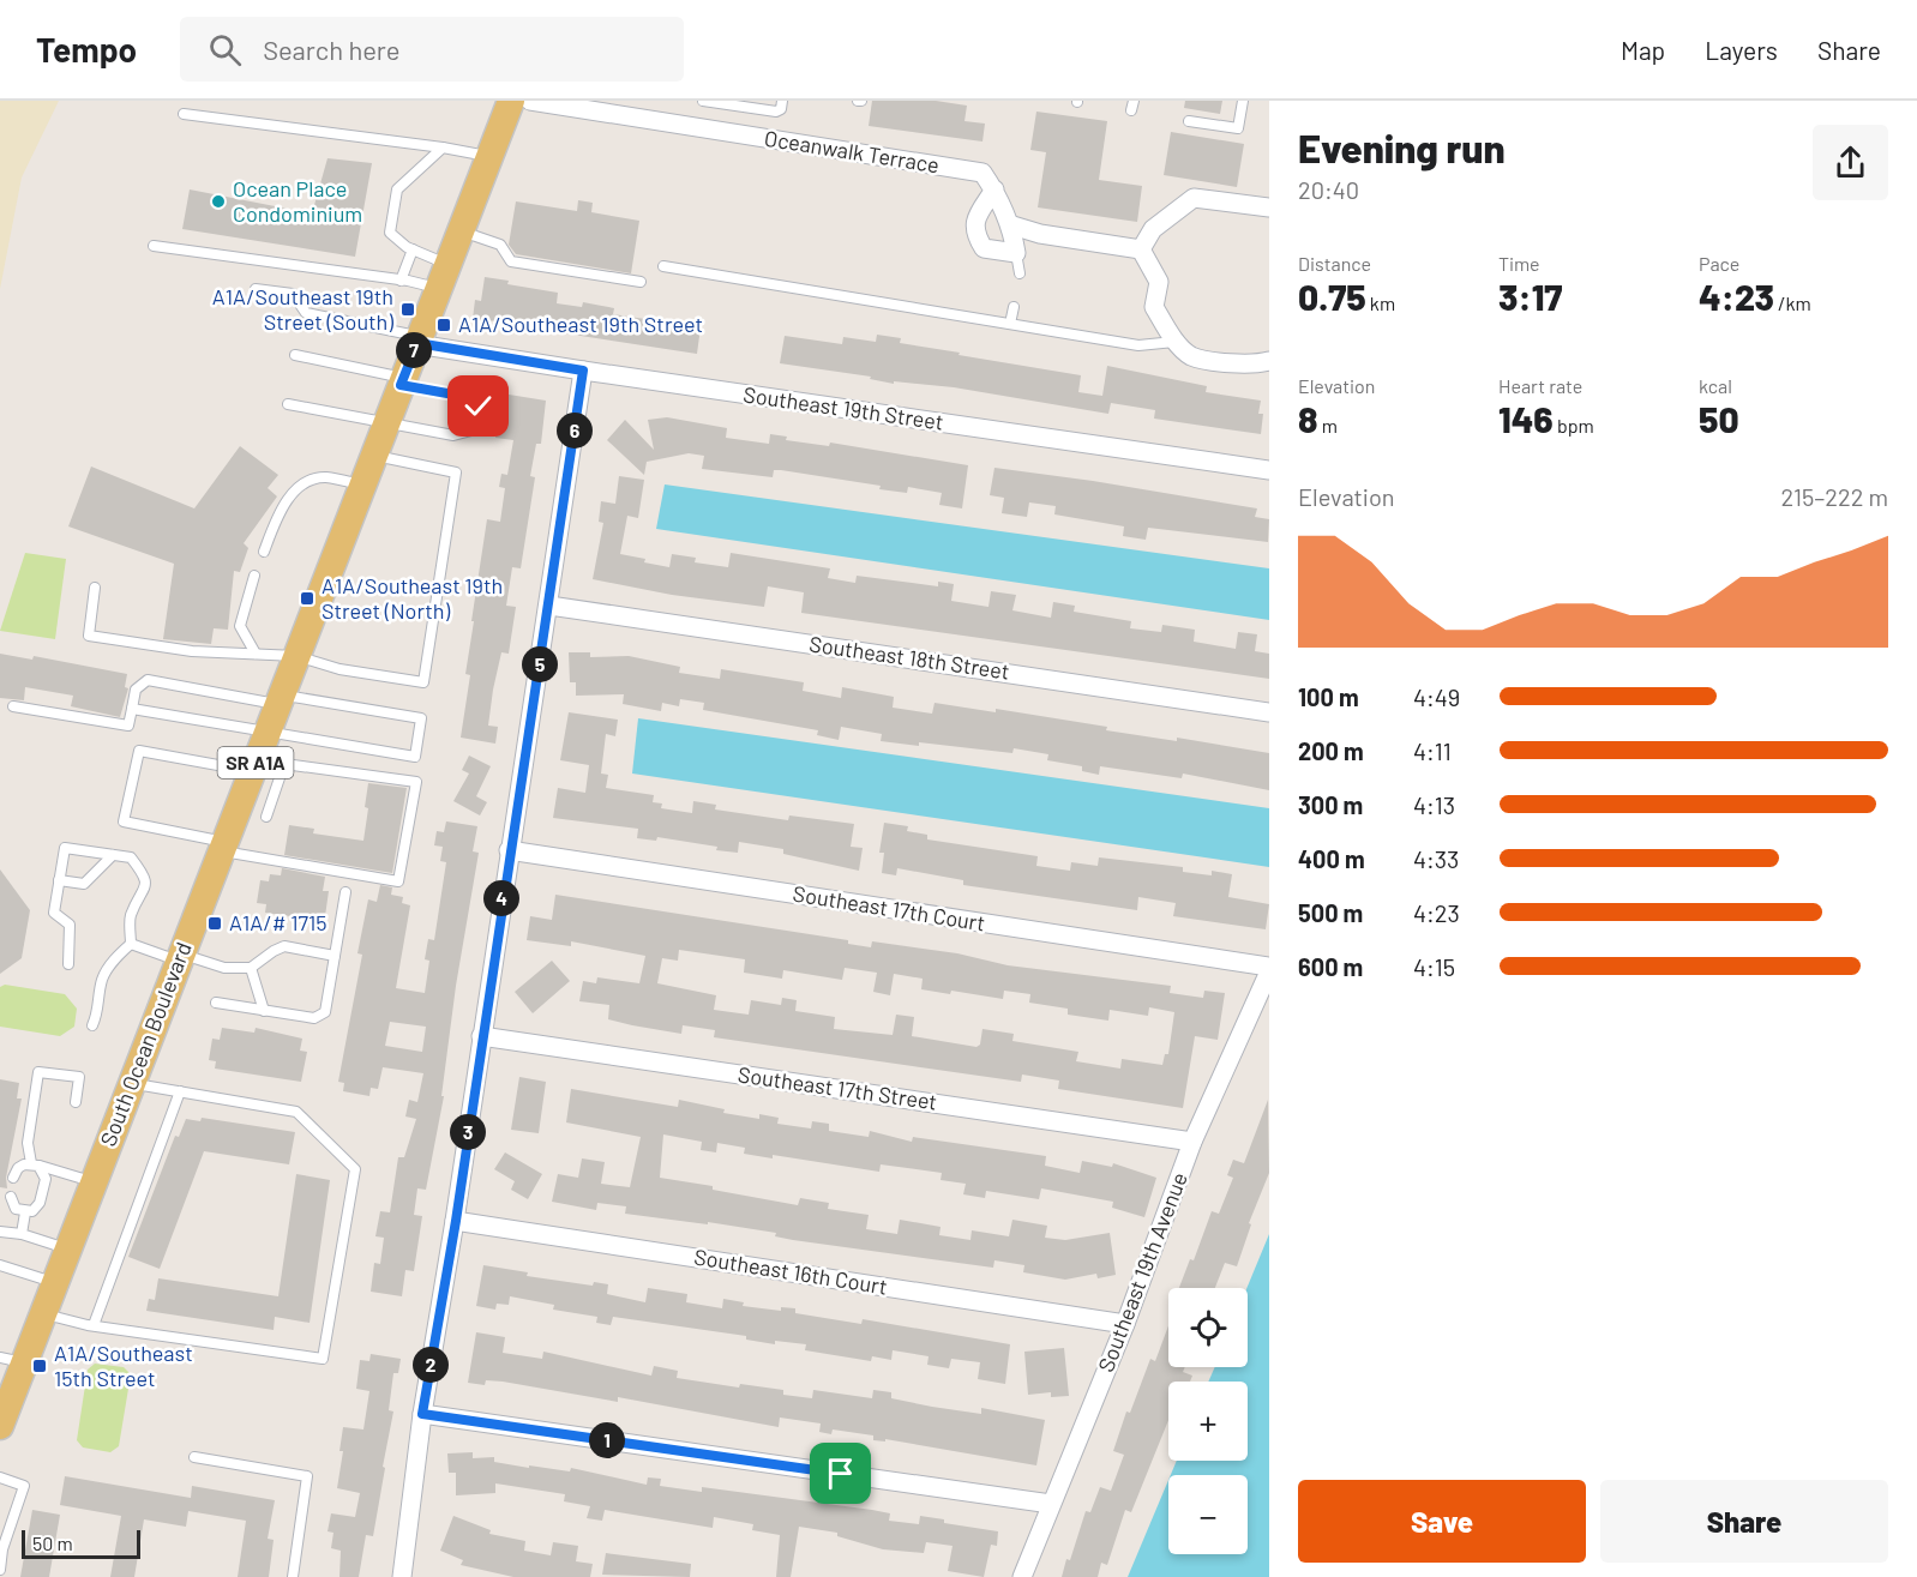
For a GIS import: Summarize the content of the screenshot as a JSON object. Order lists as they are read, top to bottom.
{
  "streets": {
    "main road": ["SR A1A", "South Ocean Boulevard"],
    "street": [
      "Oceanwalk Terrace",
      "Southeast 19th Street",
      "Southeast 18th Street",
      "Southeast 17th Court",
      "Southeast 17th Street",
      "Southeast 16th Court",
      "Southeast 19th Avenue"
    ]
  },
  "crossings": [
    ["Southeast 19th Street", "South Ocean Boulevard"],
    ["Southeast 17th Court", "Southeast 19th Avenue"],
    ["Southeast 17th Street", "Southeast 19th Avenue"],
    ["Southeast 16th Court", "Southeast 19th Avenue"]
  ],
  "places": {
    "other": ["Ocean Place Condominium"],
    "transit": [
      "A1A/Southeast 19th Street (South)",
      "A1A/Southeast 19th Street",
      "A1A/Southeast 19th Street (North)",
      "A1A/# 1715",
      "A1A/Southeast 15th Street"
    ]
  },
  "scale_bar": "50 m",
  "page": {
    "header": "Tempo",
    "search": "Search here",
    "nav": ["Map", "Layers", "Share"],
    "heading": ["Evening run", "20:40"],
    "stats": [
      ["Distance", "0.75 km"],
      ["Time", "3:17"],
      ["Pace", "4:23 /km"],
      ["Elevation", "8 m"],
      ["Heart rate", "146 bpm"],
      ["kcal", "50"]
    ],
    "pins": [
      "7",
      "6",
      "5",
      "4",
      "3",
      "2",
      "1"
    ],
    "chart": ["Elevation", "215–222 m"],
    "list": [
      {
        "name": "100 m",
        "note": "4:49"
      },
      {
        "name": "200 m",
        "note": "4:11"
      },
      {
        "name": "300 m",
        "note": "4:13"
      },
      {
        "name": "400 m",
        "note": "4:33"
      },
      {
        "name": "500 m",
        "note": "4:23"
      },
      {
        "name": "600 m",
        "note": "4:15"
      }
    ],
    "map_buttons": ["+", "−"],
    "buttons": ["Save", "Share"],
    "scale": "50 m"
  }
}
